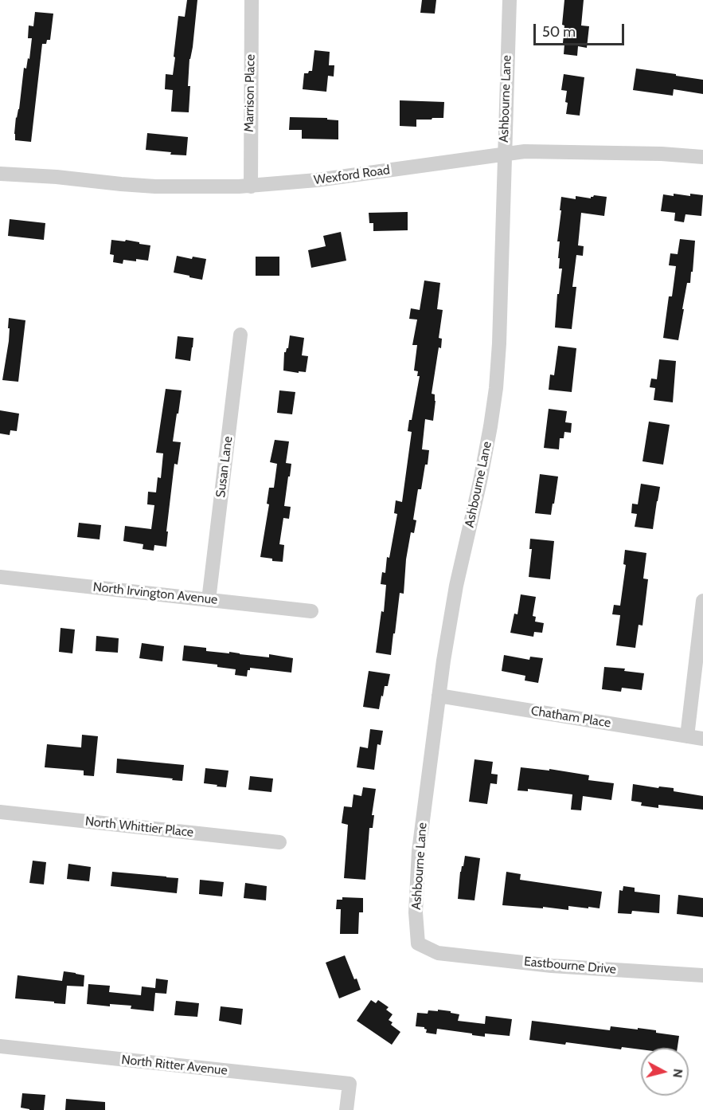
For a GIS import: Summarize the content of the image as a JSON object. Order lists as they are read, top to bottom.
{
  "streets": {
    "street": [
      "Marrison Place",
      "Ashbourne Lane",
      "Wexford Road",
      "Susan Lane",
      "North Irvington Avenue",
      "Chatham Place",
      "North Whittier Place",
      "Eastbourne Drive",
      "North Ritter Avenue"
    ]
  },
  "crossings": [
    ["Marrison Place", "Wexford Road"],
    ["Ashbourne Lane", "Wexford Road"],
    ["Ashbourne Lane", "Chatham Place"],
    ["Ashbourne Lane", "Eastbourne Drive"],
    ["Susan Lane", "North Irvington Avenue"]
  ],
  "scale_bar": "50 m",
  "north": "right"
}
